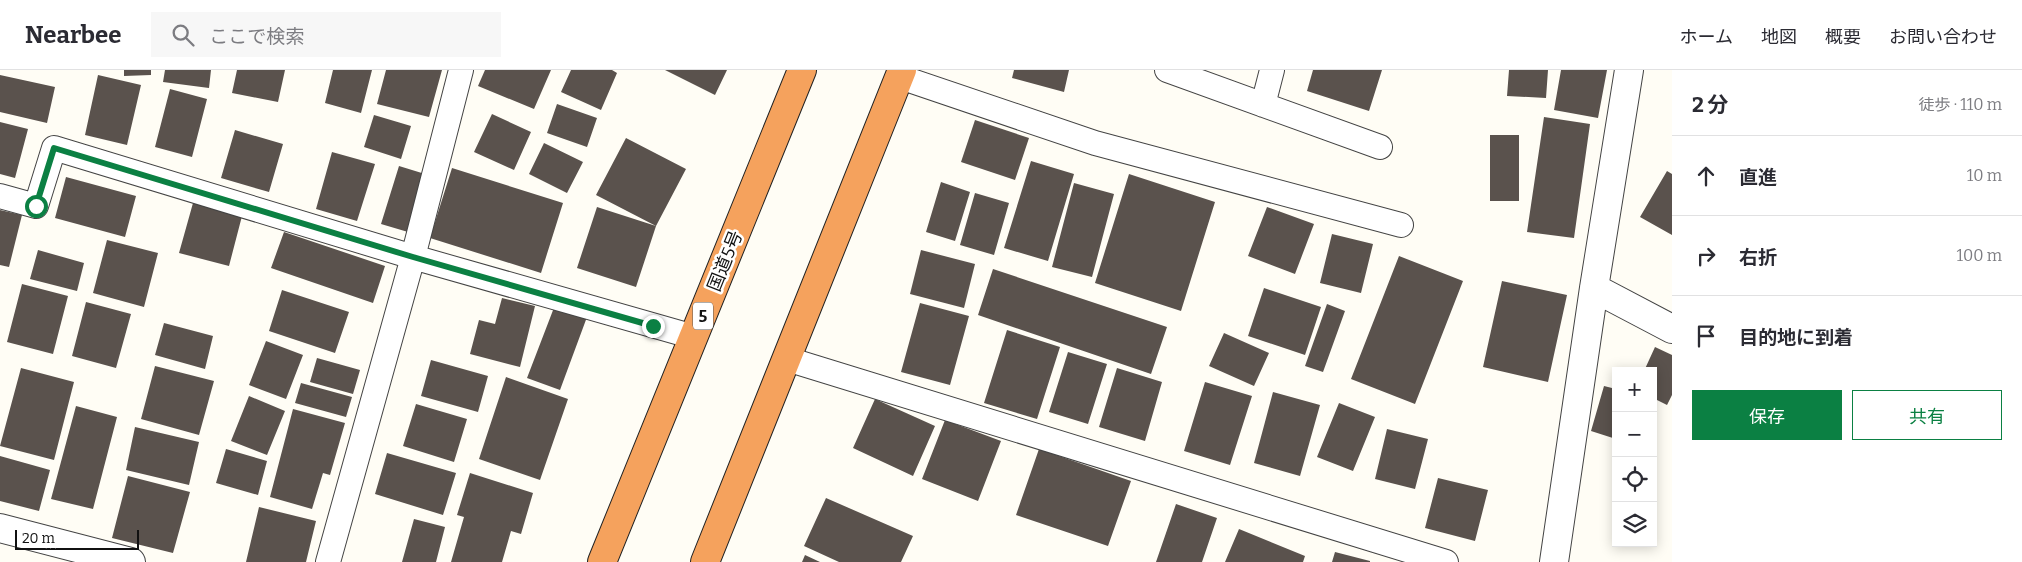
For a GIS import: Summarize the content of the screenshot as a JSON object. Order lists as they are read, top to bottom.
{
  "streets": {
    "highway": ["国道5号", "5"]
  },
  "scale_bar": "20 m",
  "page": {
    "header": "Nearbee",
    "search": "ここで検索",
    "nav": [
      "ホーム",
      "地図",
      "概要",
      "お問い合わせ"
    ],
    "heading": ["2 分", "徒歩 · 110 m"],
    "list": [
      ["直進", "10 m"],
      ["右折", "100 m"],
      "目的地に到着"
    ],
    "map_buttons": ["+", "−"],
    "buttons": ["保存", "共有"],
    "scale": "20 m"
  }
}
